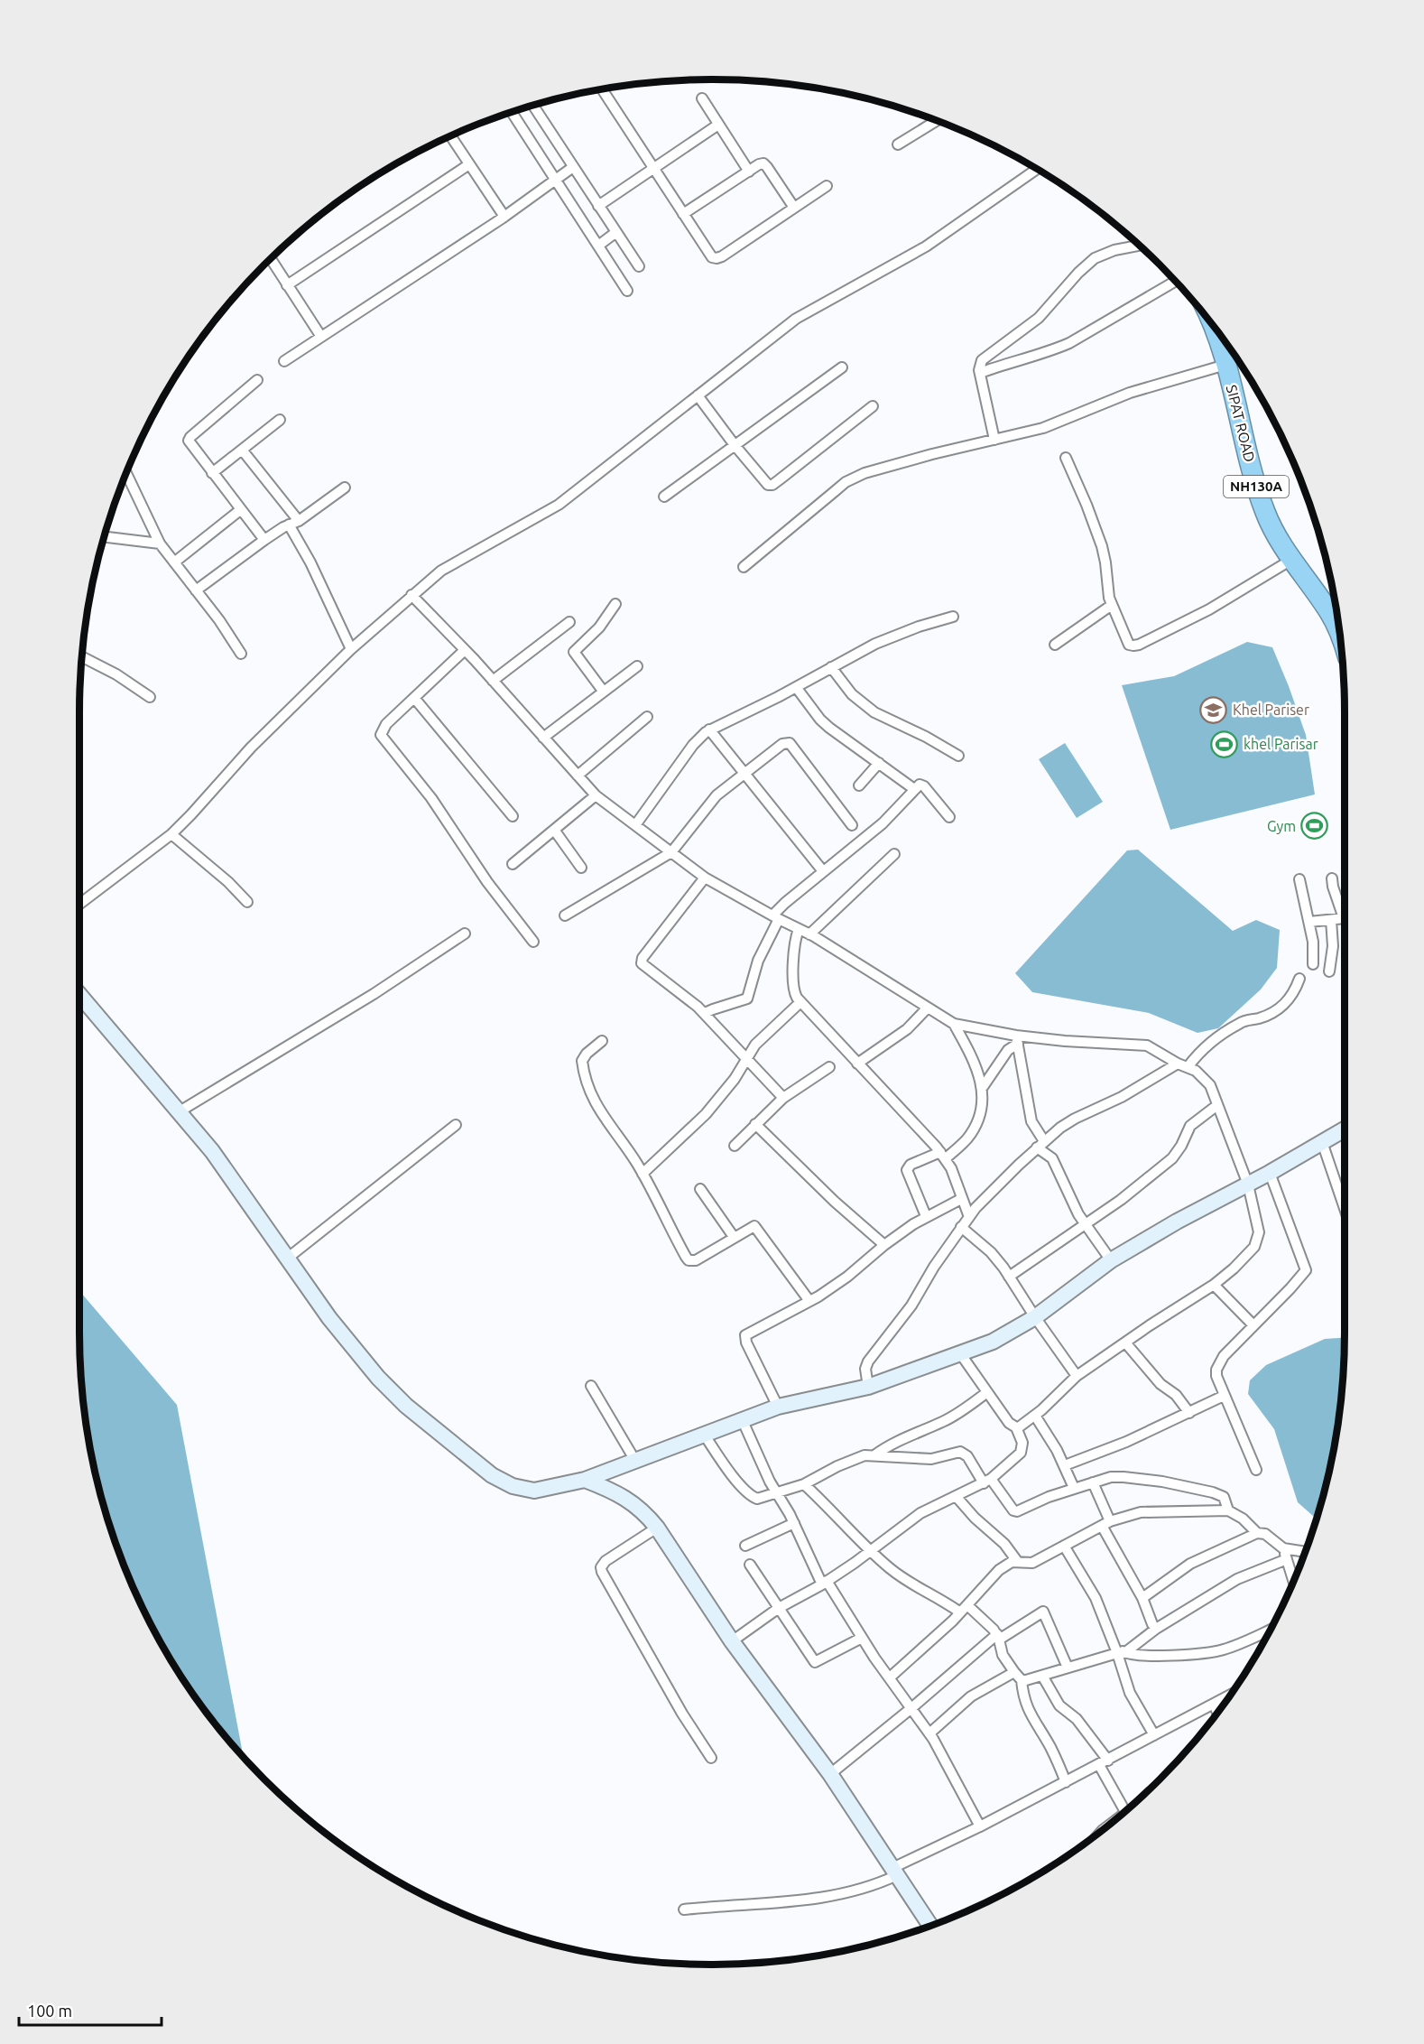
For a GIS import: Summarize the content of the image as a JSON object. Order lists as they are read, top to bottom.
{
  "streets": {
    "highway": ["SIPAT ROAD", "NH130A"]
  },
  "places": {
    "school or university": ["Khel Pariser"],
    "sports": ["khel Parisar", "Gym"]
  },
  "scale_bar": "100 m"
}
